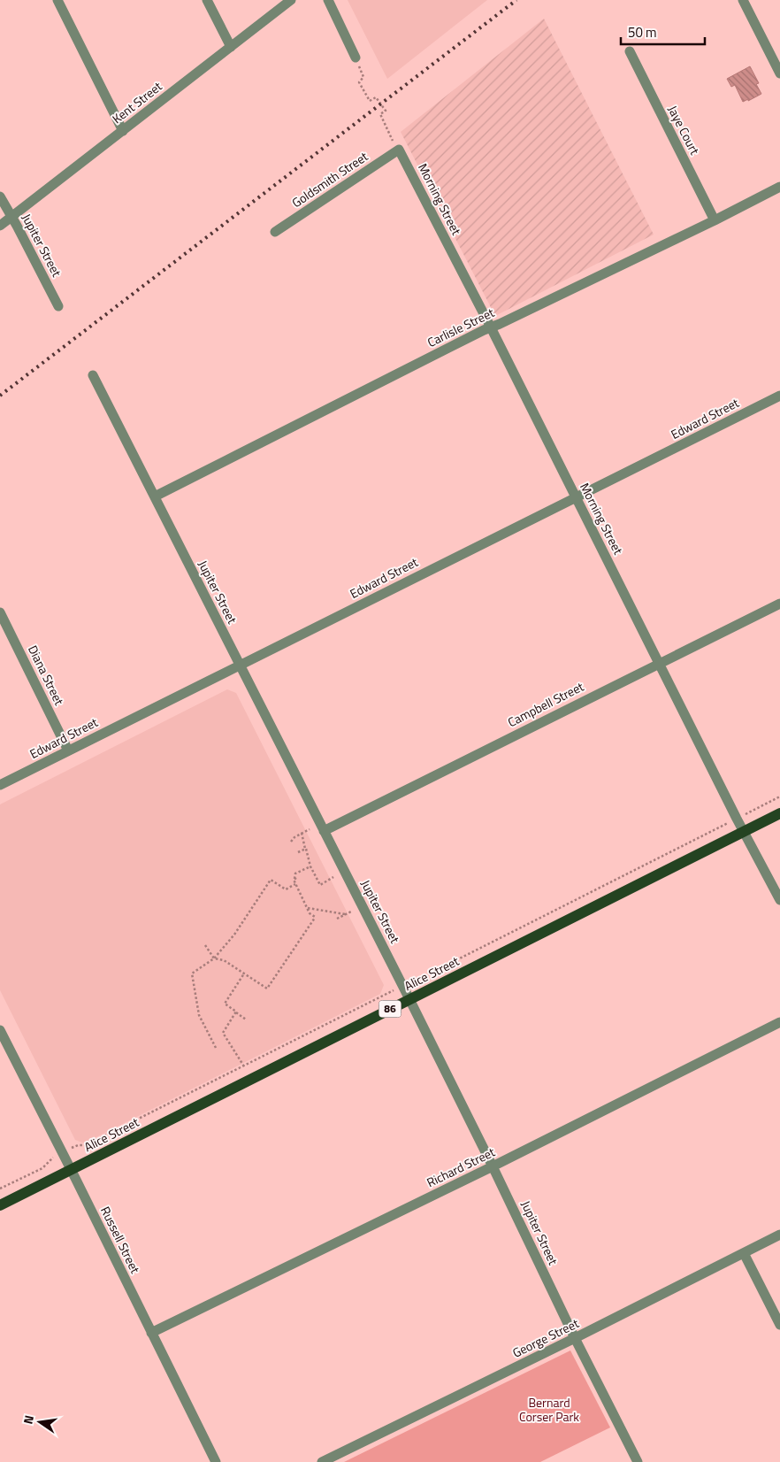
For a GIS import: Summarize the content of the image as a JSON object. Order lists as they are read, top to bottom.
{
  "streets": {
    "main road": ["Alice Street", "86"],
    "street": [
      "Kent Street",
      "Jaye Court",
      "Goldsmith Street",
      "Morning Street",
      "Jupiter Street",
      "Carlisle Street",
      "Edward Street",
      "Diana Street",
      "Campbell Street",
      "Richard Street",
      "Russell Street",
      "George Street"
    ]
  },
  "crossings": [
    ["Kent Street", "Jupiter Street"],
    ["Jaye Court", "Carlisle Street"],
    ["Goldsmith Street", "Morning Street"],
    ["Morning Street", "Carlisle Street"],
    ["Morning Street", "Edward Street"],
    ["Morning Street", "Campbell Street"],
    ["Morning Street", "Alice Street"],
    ["Jupiter Street", "Carlisle Street"],
    ["Jupiter Street", "Edward Street"],
    ["Jupiter Street", "Campbell Street"],
    ["Jupiter Street", "Alice Street"],
    ["Jupiter Street", "Richard Street"],
    ["Jupiter Street", "George Street"],
    ["Edward Street", "Diana Street"],
    ["Alice Street", "Russell Street"],
    ["Richard Street", "Russell Street"]
  ],
  "parks": ["Bernard Corser Park"],
  "scale_bar": "50 m",
  "north": "left"
}
